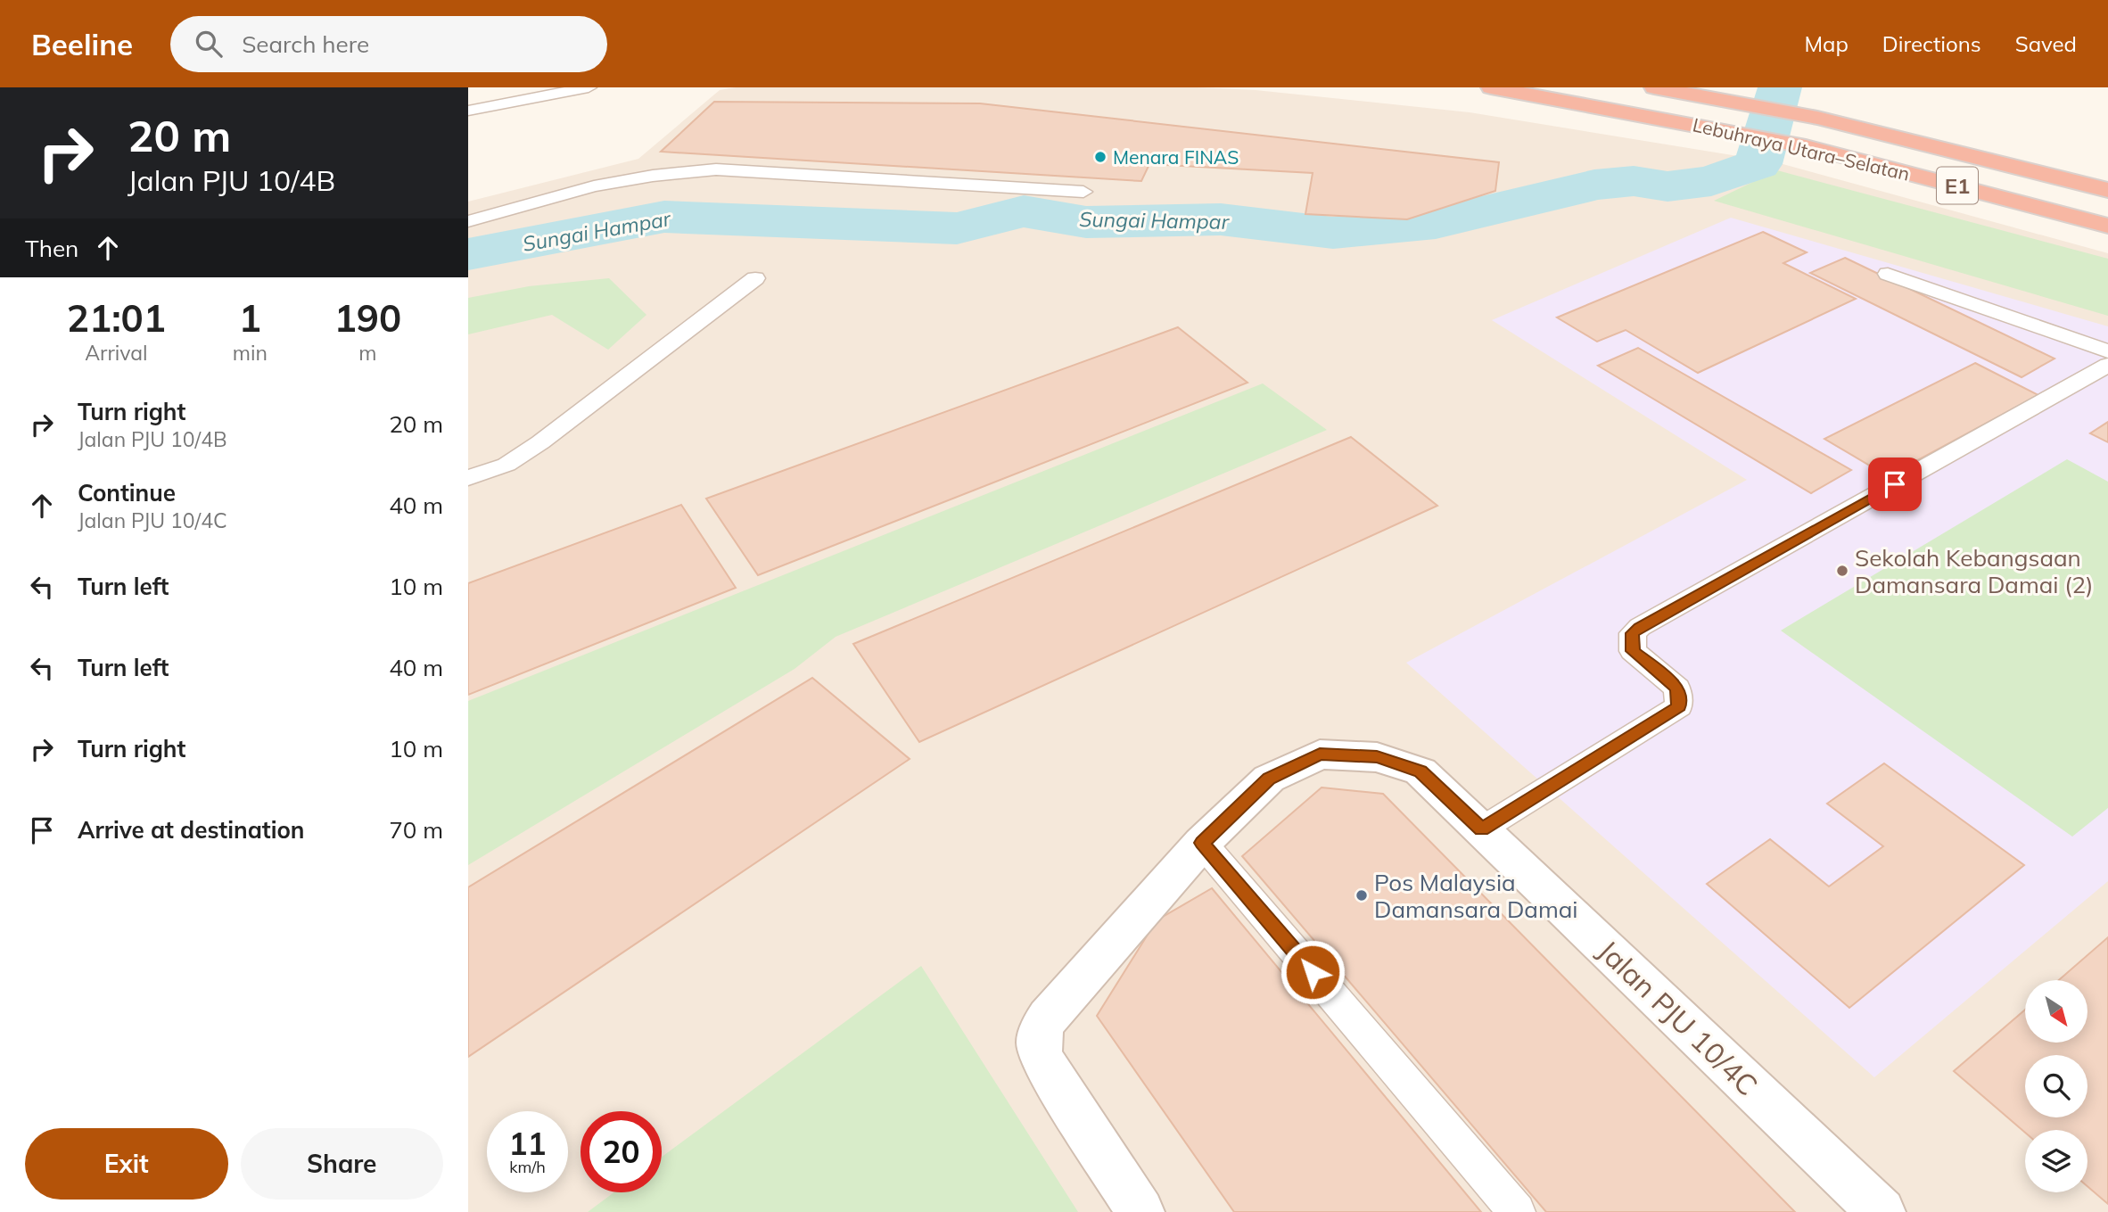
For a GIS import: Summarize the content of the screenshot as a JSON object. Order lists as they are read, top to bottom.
{
  "streets": {
    "highway": ["Lebuhraya Utara–Selatan", "E1"],
    "street": ["Jalan PJU 10/4C"]
  },
  "water": ["Sungai Hampar"],
  "places": ["Menara FINAS", "Sekolah Kebangsaan Damansara Damai (2)", "Pos Malaysia Damansara Damai"],
  "north": "bottom right",
  "page": {
    "header": "Beeline",
    "search": "Search here",
    "nav": ["Map", "Directions", "Saved"],
    "turn": ["20 m", "Jalan PJU 10/4B"],
    "then": "Then",
    "eta": [
      "21:01",
      "Arrival",
      "1",
      "min",
      "190",
      "m"
    ],
    "list": [
      {
        "name": "Turn right",
        "note": "Jalan PJU 10/4B",
        "value": "20 m"
      },
      {
        "name": "Continue",
        "note": "Jalan PJU 10/4C",
        "value": "40 m"
      },
      {
        "name": "Turn left",
        "value": "10 m"
      },
      {
        "name": "Turn left",
        "value": "40 m"
      },
      {
        "name": "Turn right",
        "value": "10 m"
      },
      {
        "name": "Arrive at destination",
        "value": "70 m"
      }
    ],
    "speed": "11 km/h",
    "limit": "20",
    "buttons": ["Exit", "Share"]
  }
}
